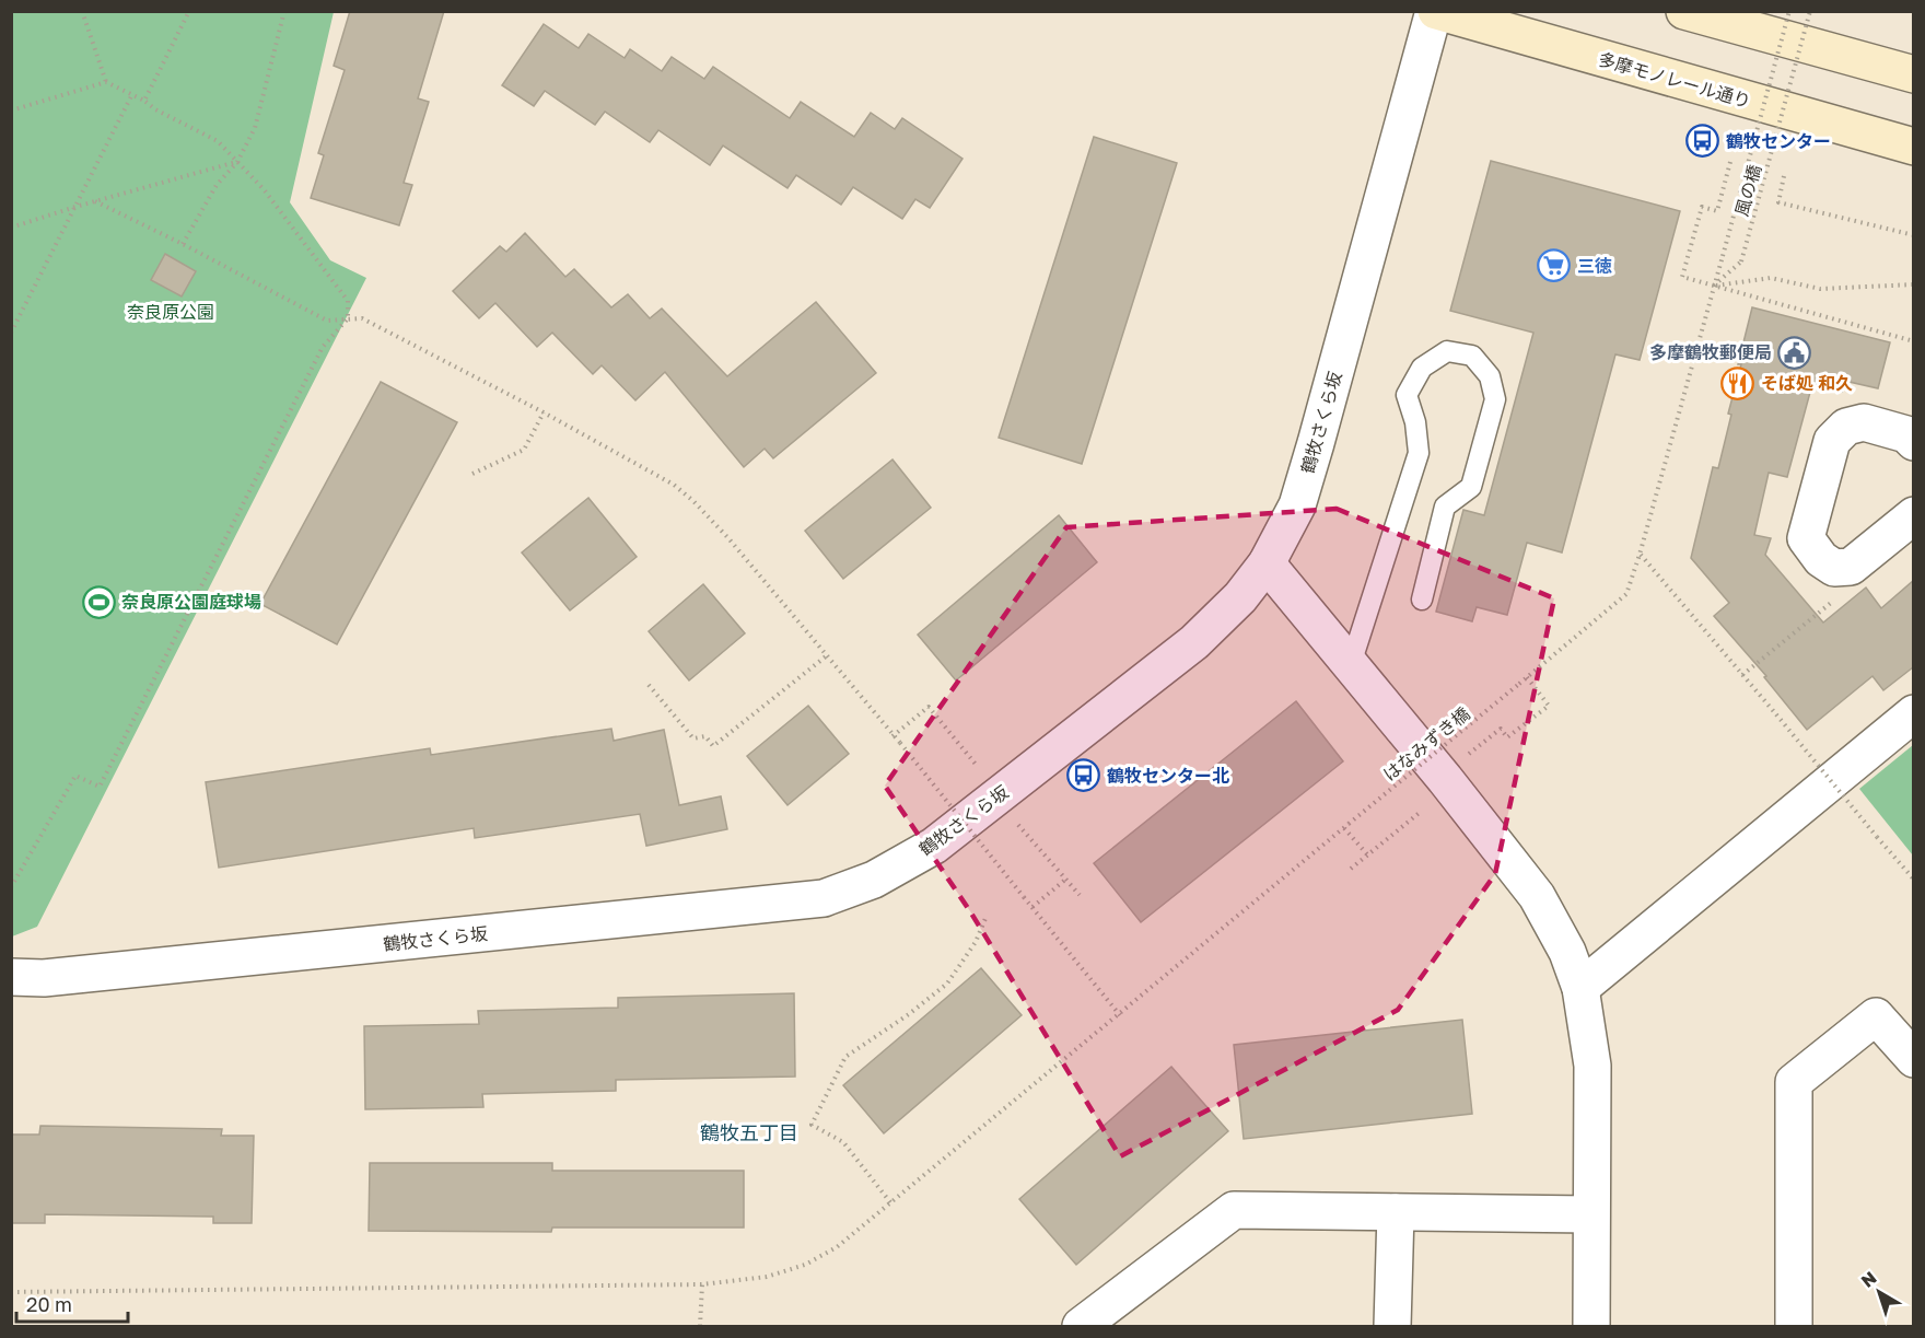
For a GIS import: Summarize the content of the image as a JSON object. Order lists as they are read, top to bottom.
{
  "streets": {
    "main road": ["多摩モノレール通り"],
    "street": ["鶴牧さくら坂"],
    "path": ["風の橋", "はなみずき橋"]
  },
  "crossings": [
    ["多摩モノレール通り", "鶴牧さくら坂"],
    ["風の橋", "はなみずき橋"]
  ],
  "districts": ["鶴牧五丁目"],
  "parks": ["奈良原公園"],
  "places": {
    "bus stop": ["鶴牧センター", "鶴牧センター北"],
    "supermarket": ["三徳"],
    "public building": ["多摩鶴牧郵便局"],
    "restaurant": ["そば処 和久"],
    "sports": ["奈良原公園庭球場"]
  },
  "scale_bar": "20 m",
  "north": "top left"
}
